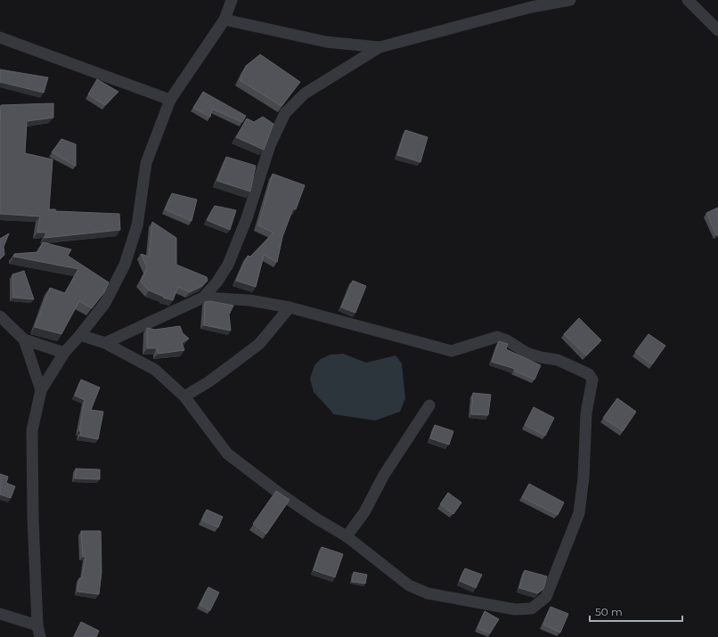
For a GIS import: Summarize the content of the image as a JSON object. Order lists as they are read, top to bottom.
{
  "scale_bar": "50 m"
}
